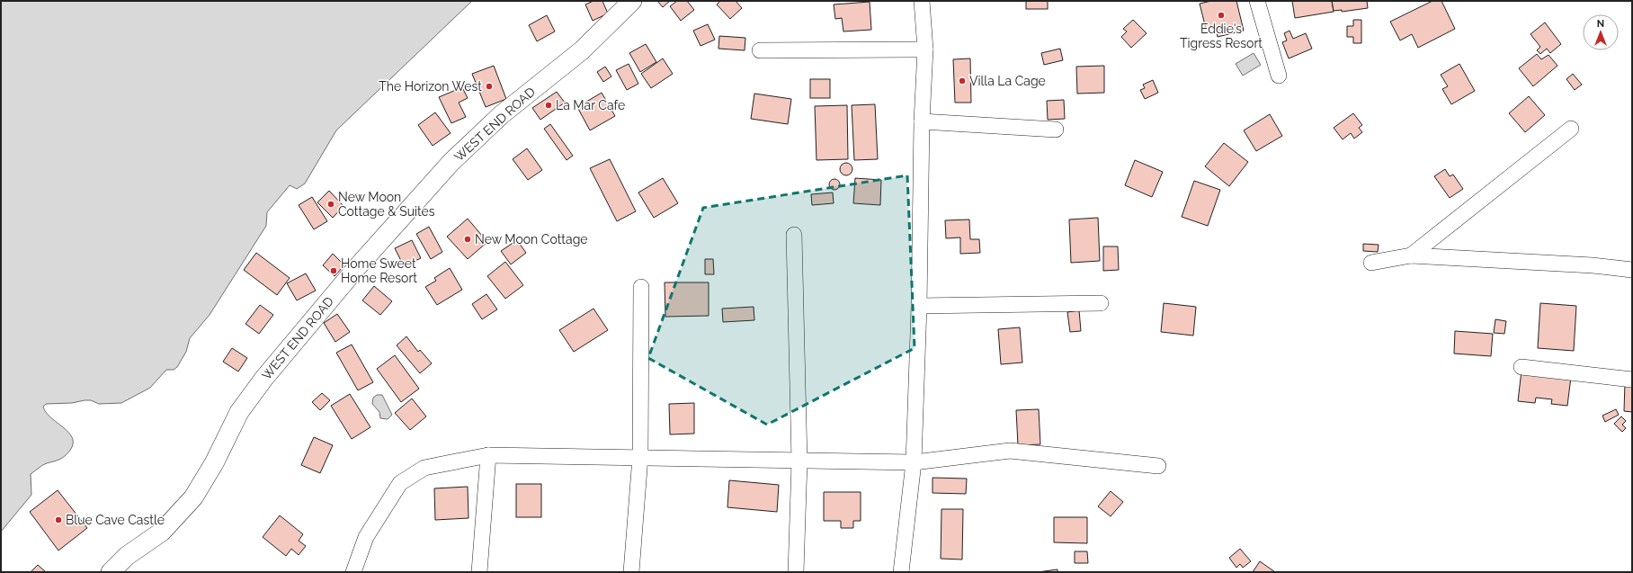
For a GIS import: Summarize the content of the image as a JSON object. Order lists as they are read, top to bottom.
{
  "streets": {
    "main road": ["WEST END ROAD"]
  },
  "places": [
    "Eddie's Tigress Resort",
    "Villa La Cage",
    "The Horizon West",
    "La Mar Cafe",
    "New Moon Cottage & Suites",
    "New Moon Cottage",
    "Home Sweet Home Resort",
    "Blue Cave Castle"
  ],
  "north": "top"
}
